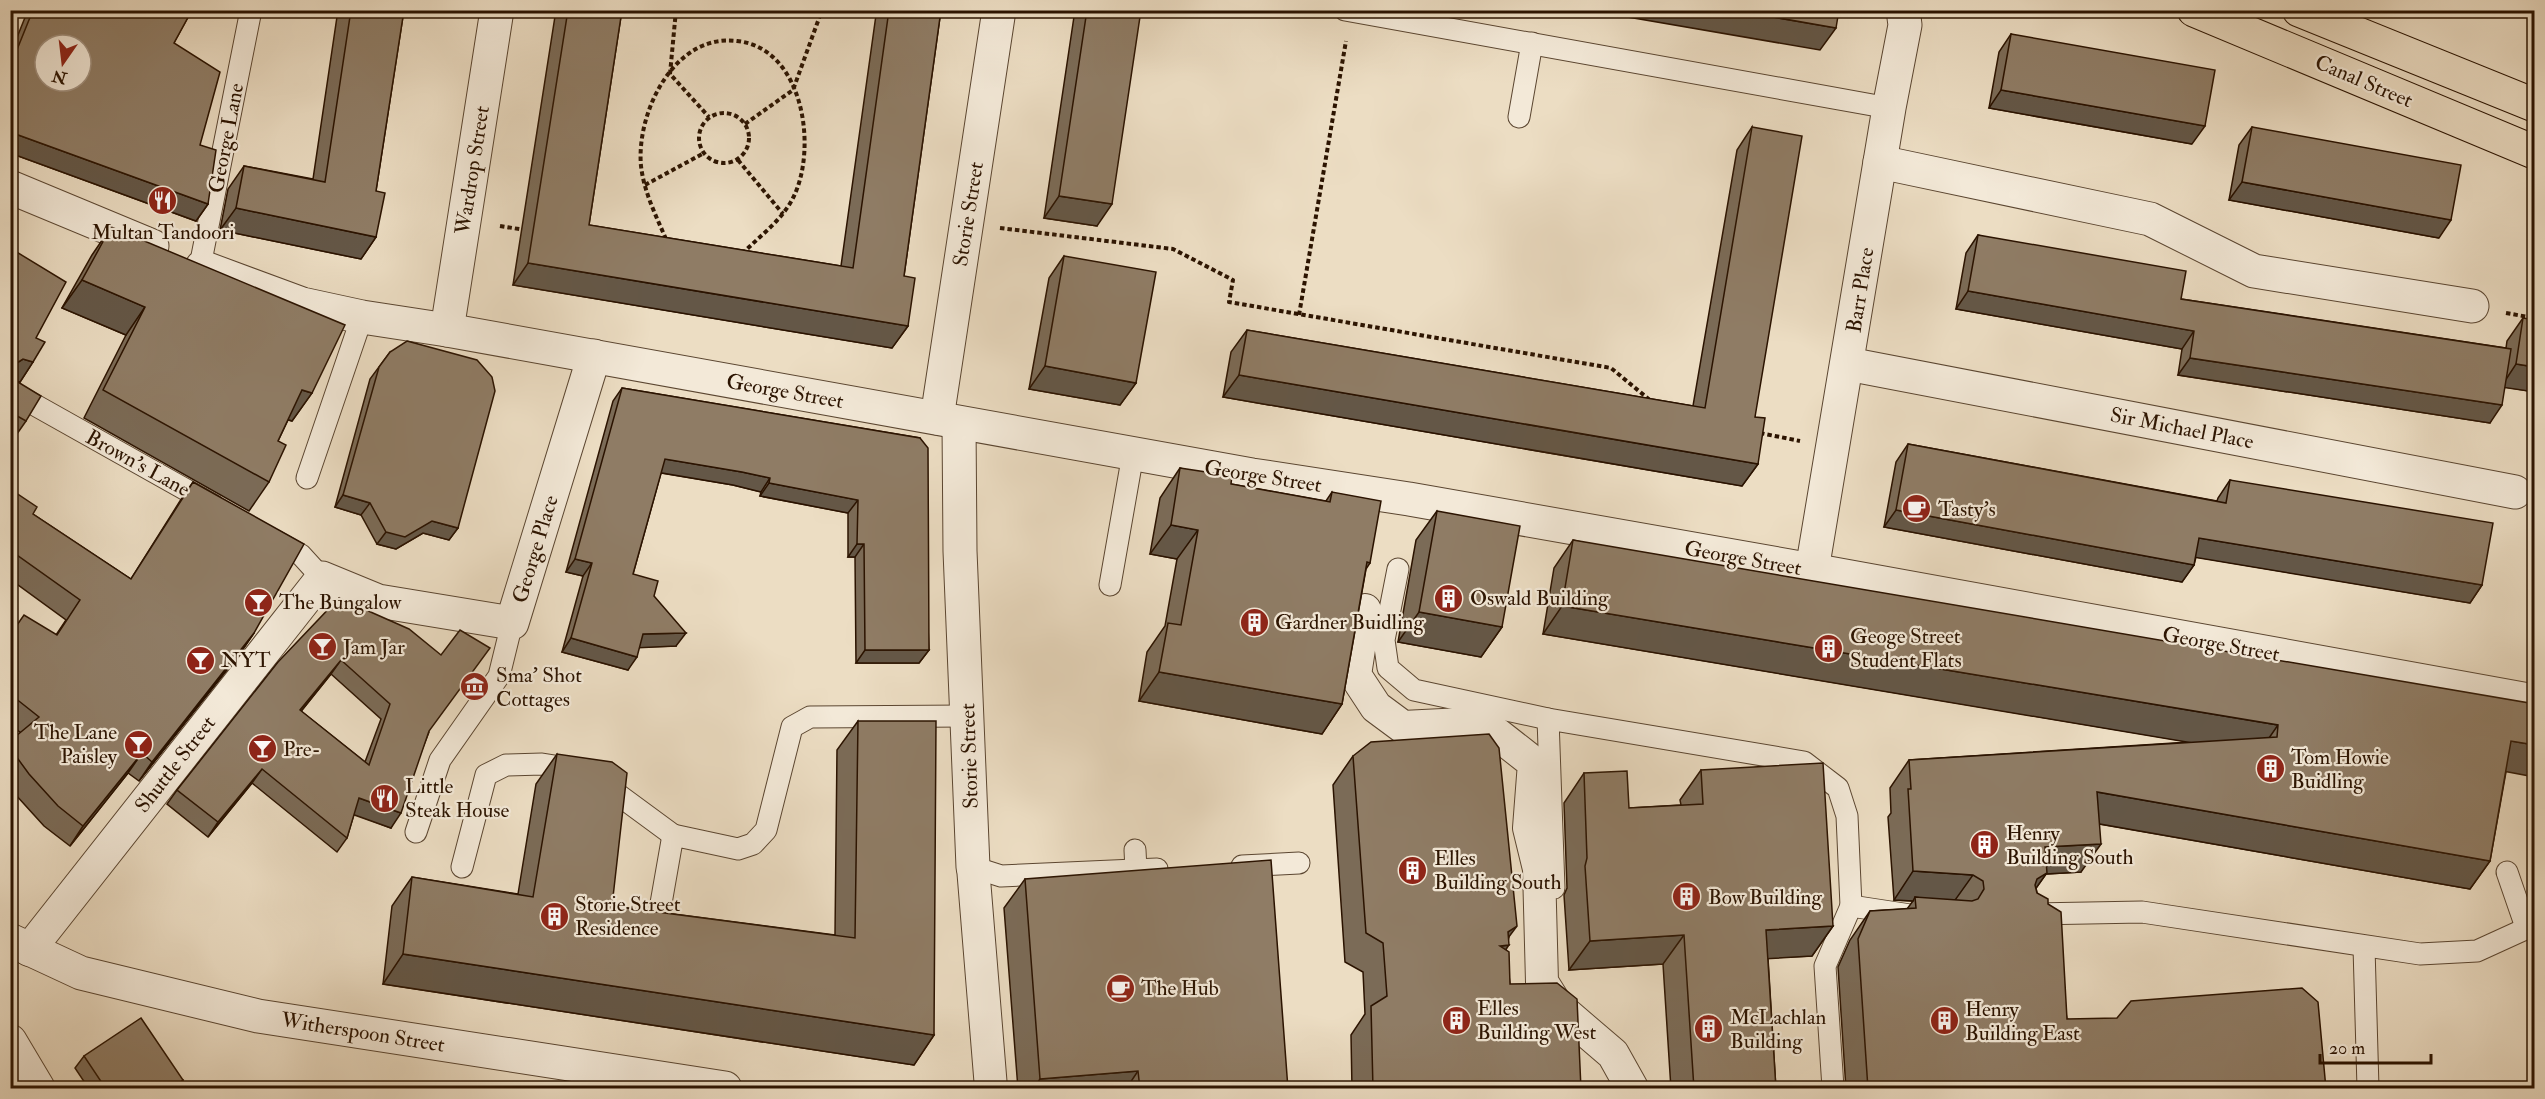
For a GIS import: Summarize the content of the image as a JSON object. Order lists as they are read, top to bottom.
{
  "streets": {
    "main road": ["Canal Street"],
    "street": [
      "Wardrop Street",
      "Storie Street",
      "Barr Place",
      "George Street",
      "Sir Michael Place",
      "George Place",
      "Shuttle Street",
      "Witherspoon Street"
    ],
    "lane": ["George Lane", "Brown's Lane"]
  },
  "crossings": [
    ["George Lane", "George Street"],
    ["Wardrop Street", "George Street"],
    ["Storie Street", "George Street"],
    ["Barr Place", "George Street"],
    ["Barr Place", "Sir Michael Place"],
    ["George Street", "George Place"],
    ["George Place", "Shuttle Street"],
    ["Shuttle Street", "Witherspoon Street"]
  ],
  "places": {
    "restaurant": ["Multan Tandoori", "Little Steak House"],
    "cafe": ["Tasty's", "The Hub"],
    "building": [
      "Oswald Building",
      "Gardner Buidling",
      "Geoge Street Student Flats",
      "Tom Howie Buidling",
      "Henry Building South",
      "Elles Building South",
      "Bow Building",
      "Storie Street Residence",
      "Elles Building West",
      "Henry Building East",
      "McLachlan Building"
    ],
    "bar": [
      "The Bungalow",
      "Jam Jar",
      "NYT",
      "The Lane Paisley",
      "Pre-"
    ],
    "museum": ["Sma' Shot Cottages"]
  },
  "scale_bar": "20 m",
  "north": "bottom"
}
